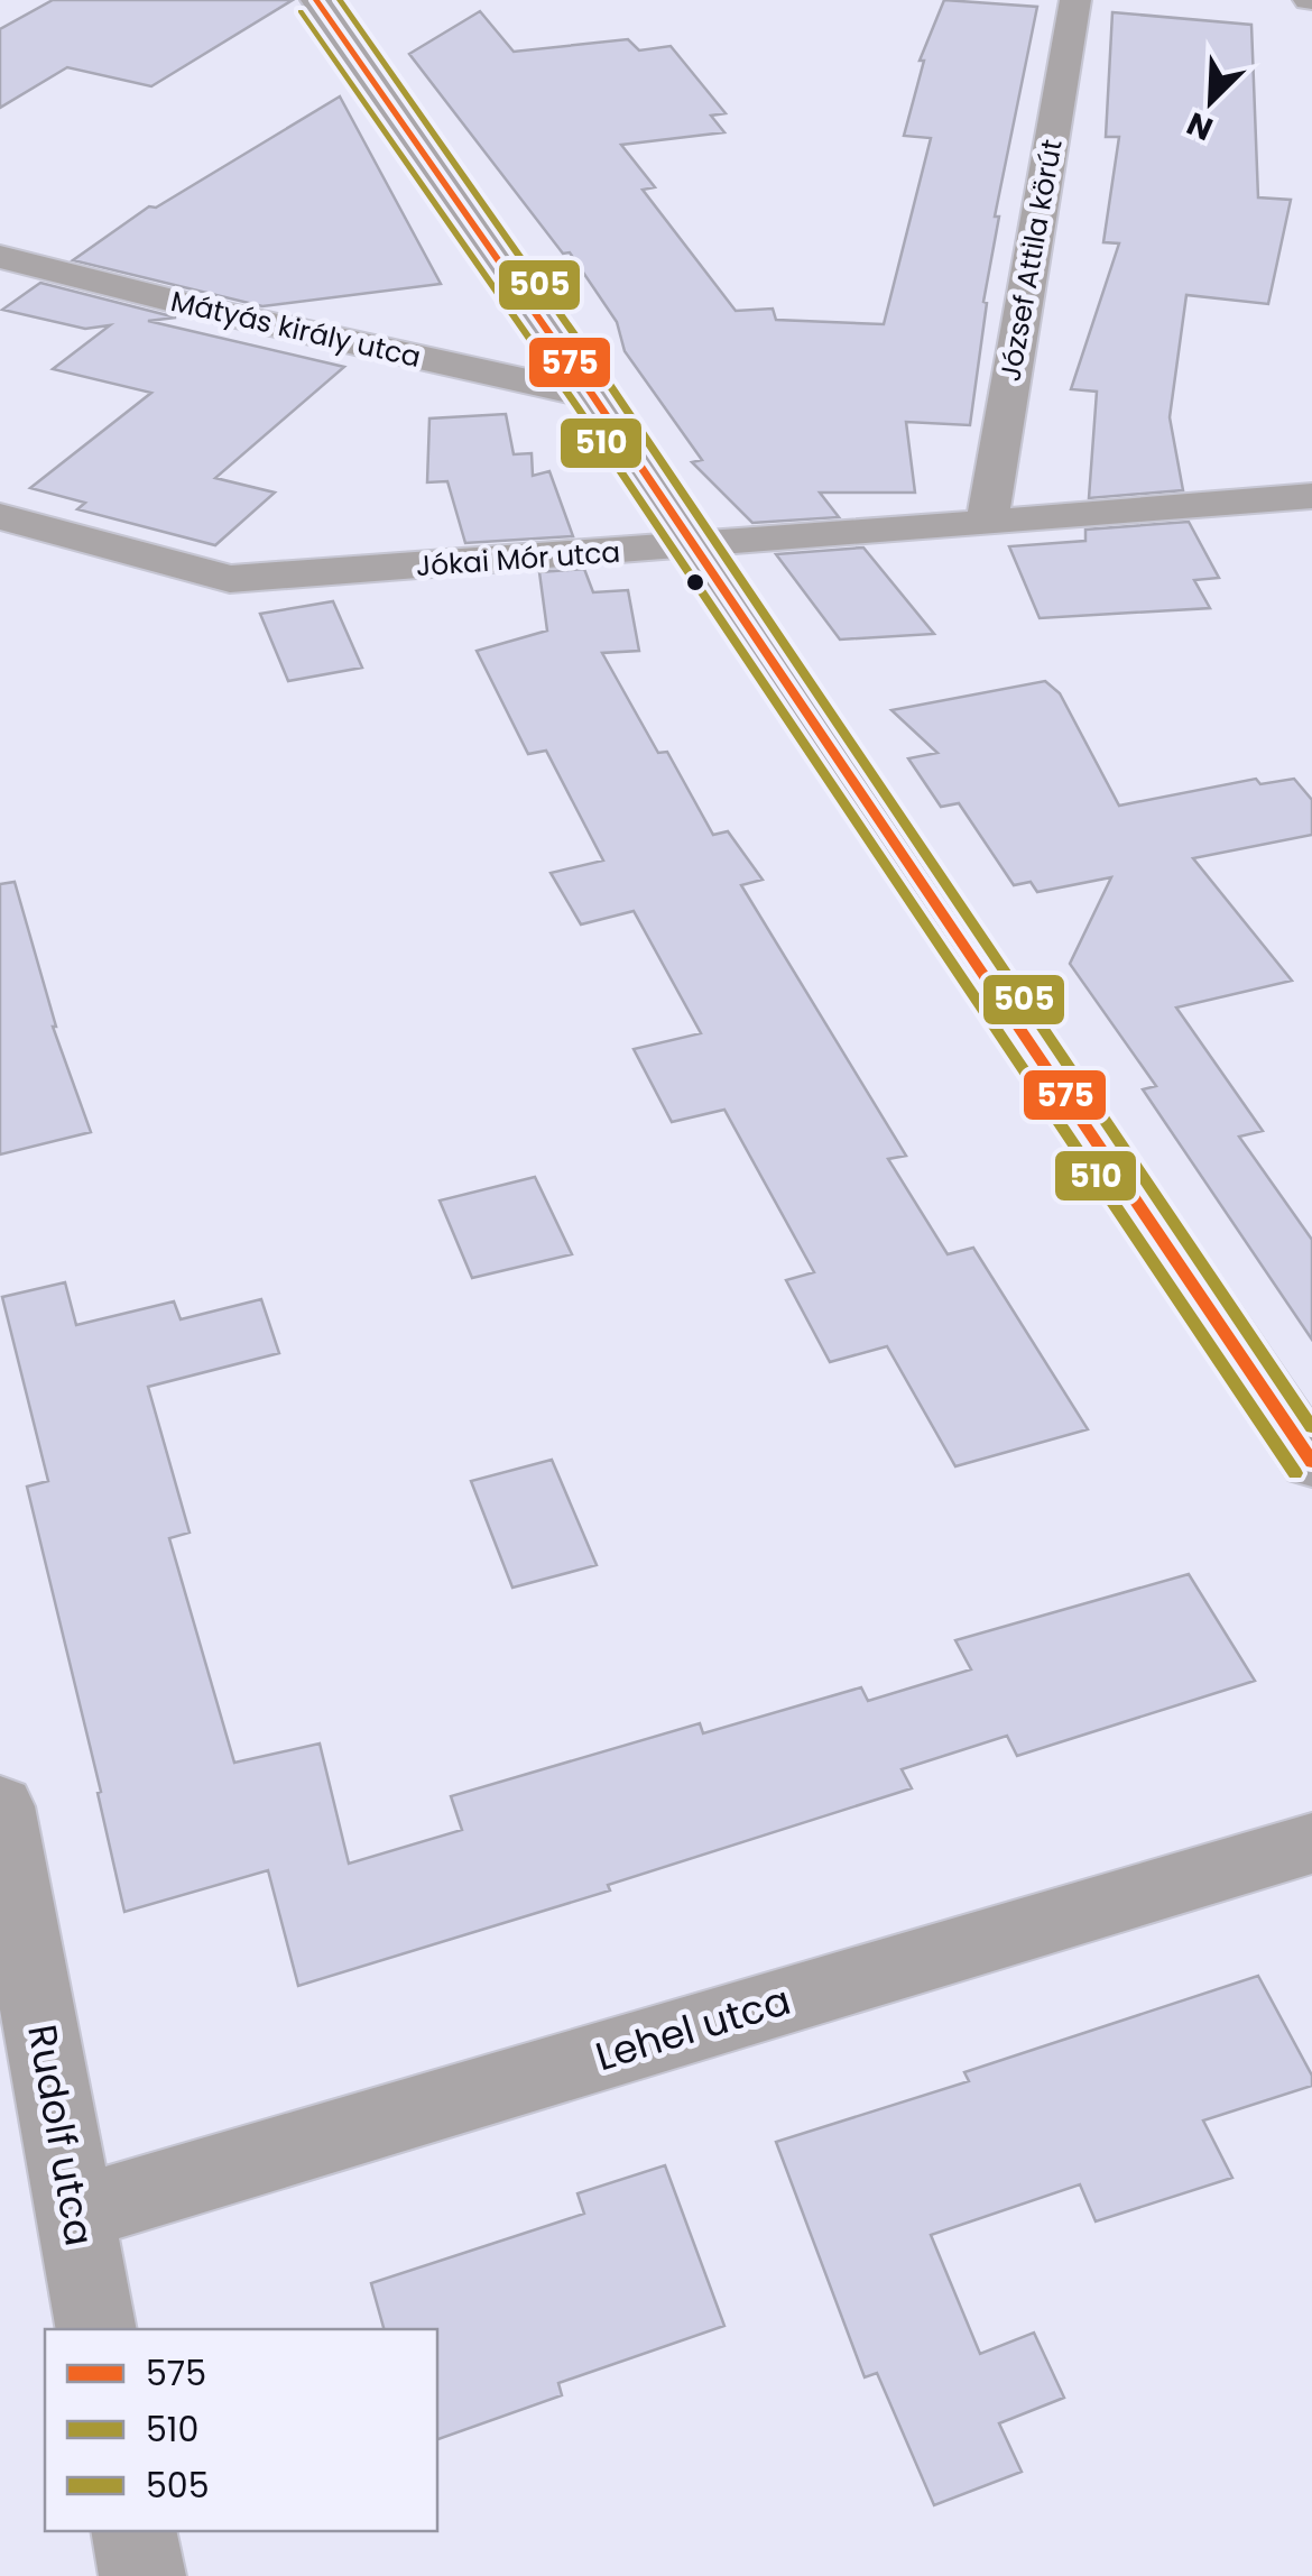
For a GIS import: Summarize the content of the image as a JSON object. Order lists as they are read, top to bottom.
{
  "streets": {
    "street": [
      "József Attila körút",
      "Mátyás király utca",
      "Jókai Mór utca",
      "Lehel utca",
      "Rudolf utca"
    ]
  },
  "crossings": [
    ["József Attila körút", "Jókai Mór utca"],
    ["Lehel utca", "Rudolf utca"]
  ],
  "lines": ["transit line 575", "transit line 505", "transit line 510"],
  "legend": ["575", "510", "505"],
  "north": "bottom left"
}
